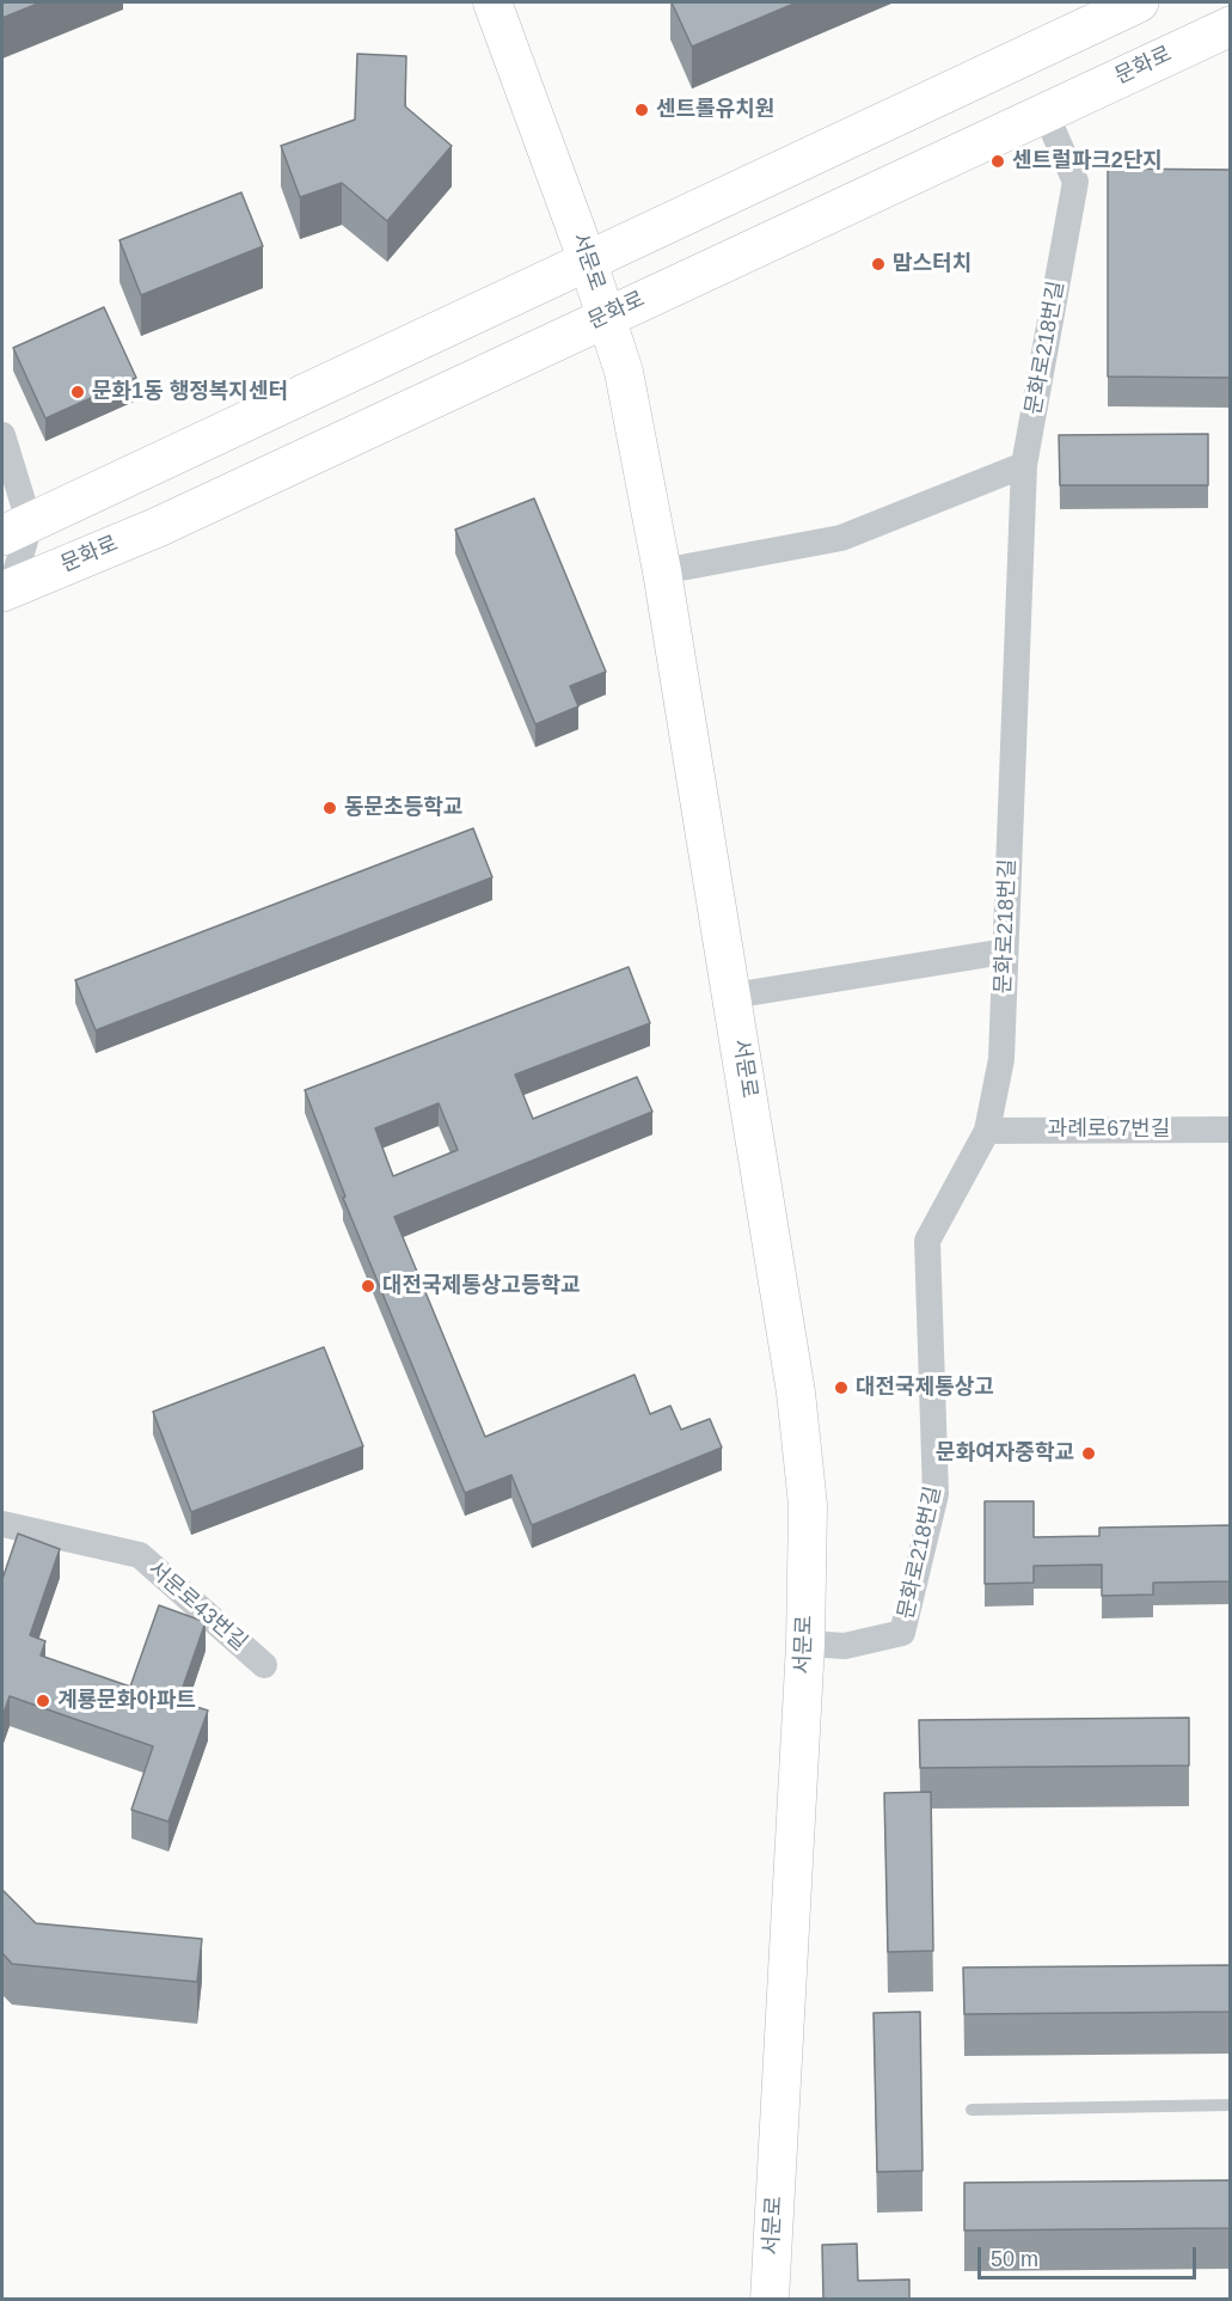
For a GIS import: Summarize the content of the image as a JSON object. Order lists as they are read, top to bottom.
{
  "streets": {
    "main road": ["문화로", "서문로"],
    "street": ["문화로218번길", "과례로67번길", "서문로43번길"]
  },
  "crossings": [
    ["문화로", "서문로"],
    ["문화로", "문화로218번길"],
    ["서문로", "문화로218번길"],
    ["문화로218번길", "과례로67번길"]
  ],
  "places": [
    "센트롤유치원",
    "센트럴파크2단지",
    "맘스터치",
    "문화1동 행정복지센터",
    "동문초등학교",
    "대전국제통상고등학교",
    "대전국제통상고",
    "문화여자중학교",
    "계룡문화아파트"
  ],
  "scale_bar": "50 m"
}
